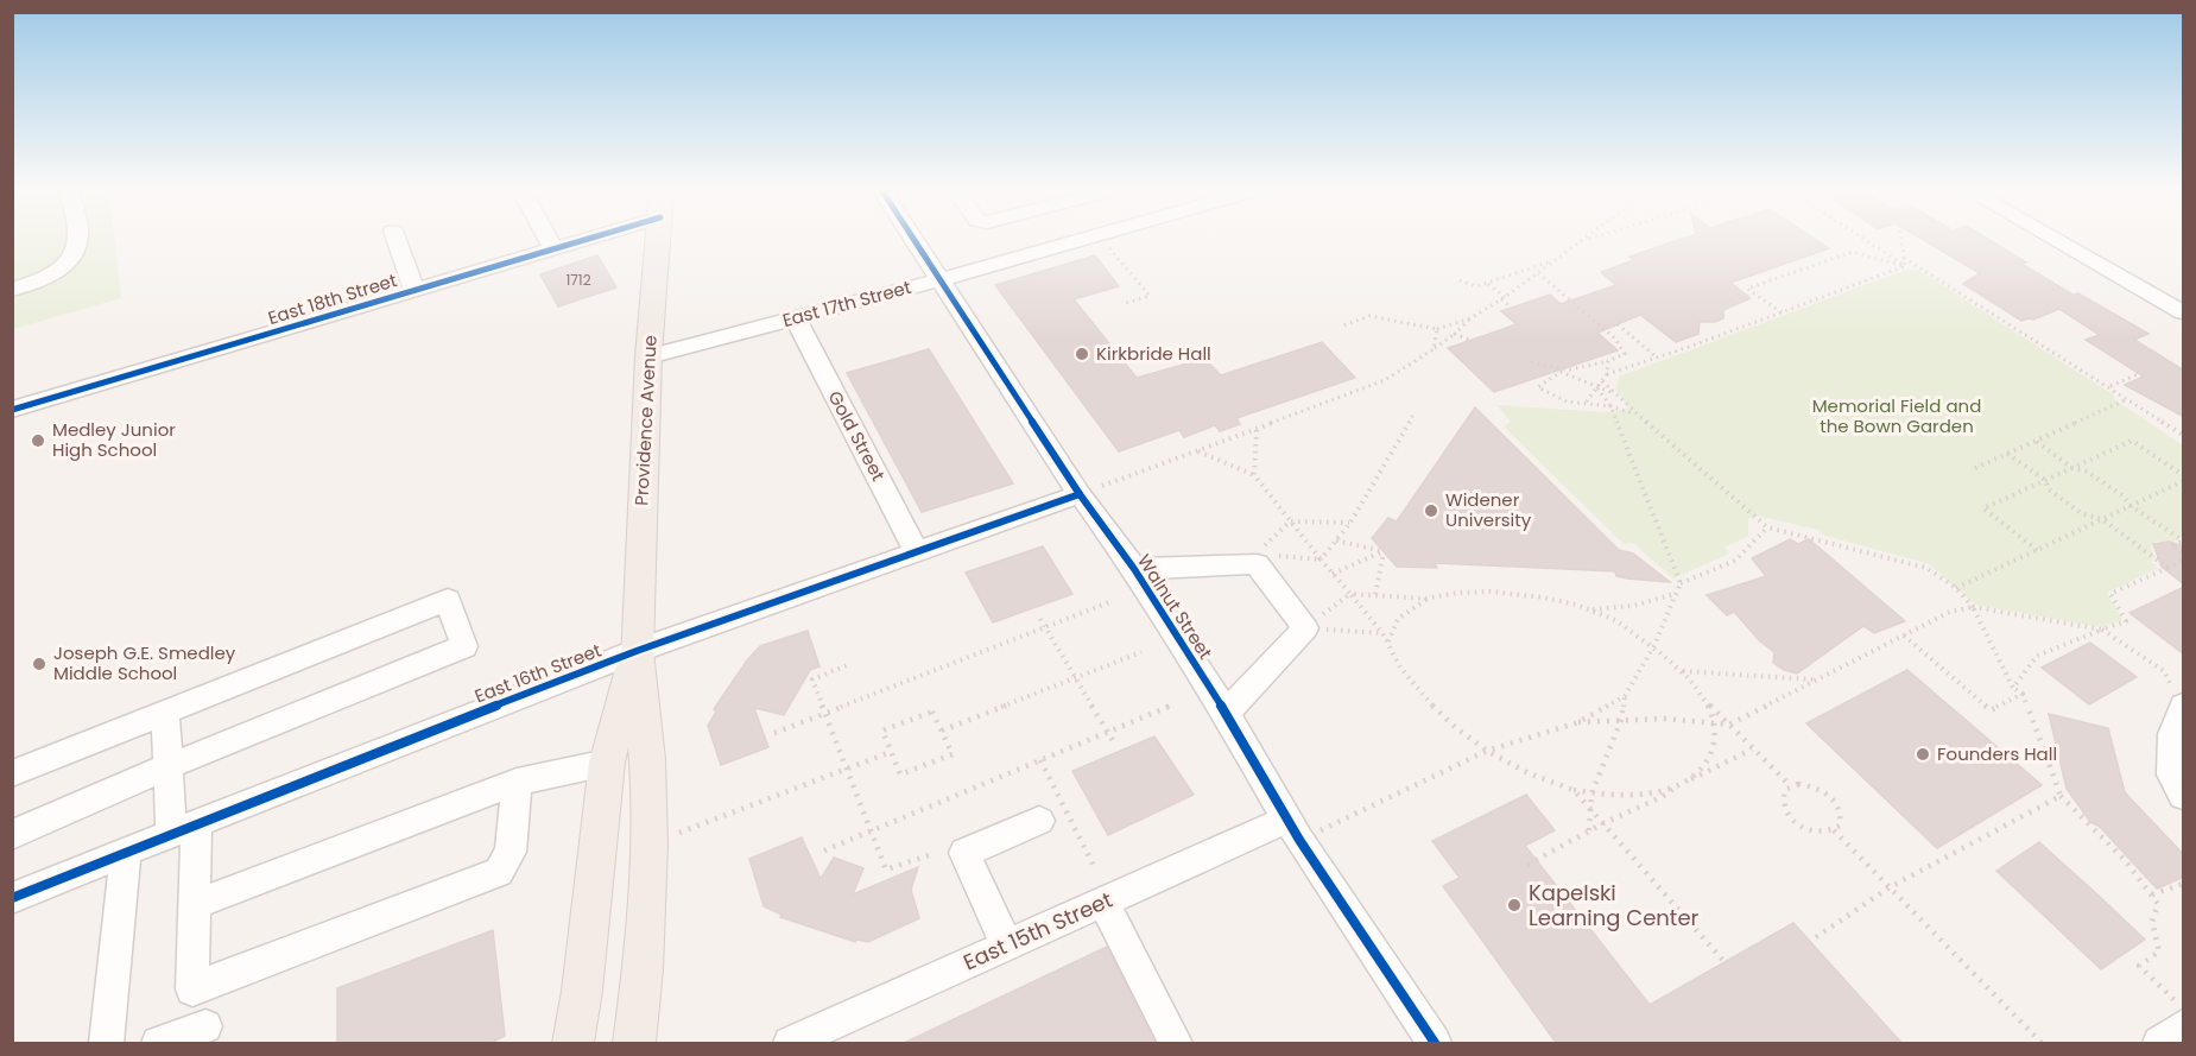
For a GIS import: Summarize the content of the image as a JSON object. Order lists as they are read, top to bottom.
{
  "streets": {
    "main road": ["Providence Avenue"],
    "street": [
      "East 18th Street",
      "East 17th Street",
      "Gold Street",
      "Walnut Street",
      "East 16th Street",
      "East 15th Street"
    ]
  },
  "crossings": [
    ["East 17th Street", "Providence Avenue"],
    ["East 17th Street", "Gold Street"],
    ["East 17th Street", "Walnut Street"],
    ["Providence Avenue", "East 16th Street"],
    ["Gold Street", "East 16th Street"],
    ["Walnut Street", "East 16th Street"],
    ["Walnut Street", "East 15th Street"]
  ],
  "parks": ["Memorial Field and the Bown Garden"],
  "places": [
    "Kirkbride Hall",
    "Medley Junior High School",
    "Widener University",
    "Joseph G.E. Smedley Middle School",
    "Founders Hall",
    "Kapelski Learning Center"
  ],
  "house_numbers": ["1712"]
}
